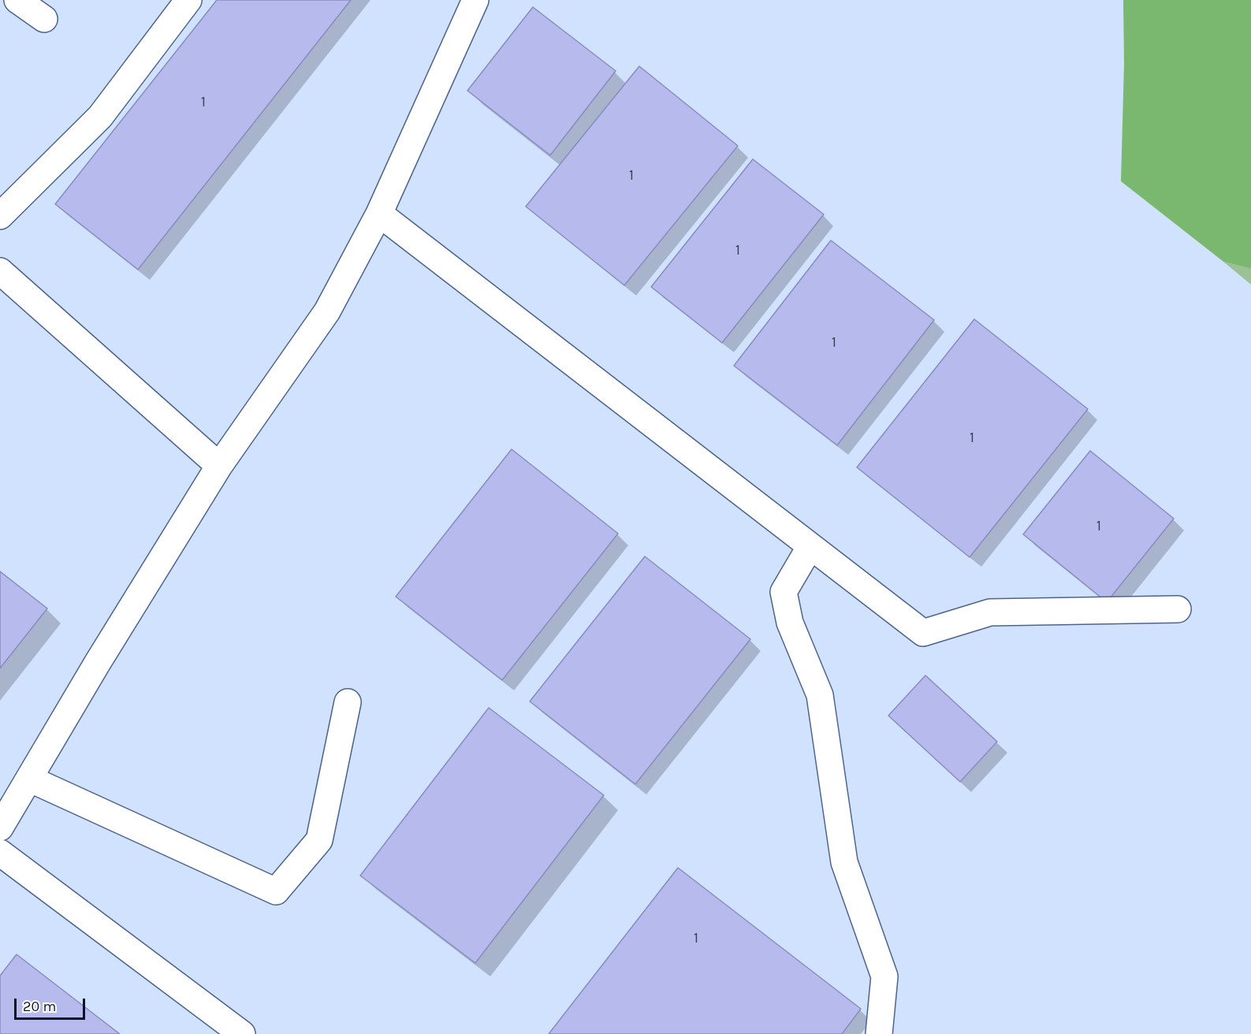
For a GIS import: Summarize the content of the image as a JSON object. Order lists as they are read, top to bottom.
{
  "house_numbers": [
    "1",
    "1",
    "1",
    "1",
    "1",
    "1",
    "1"
  ],
  "scale_bar": "20 m"
}
